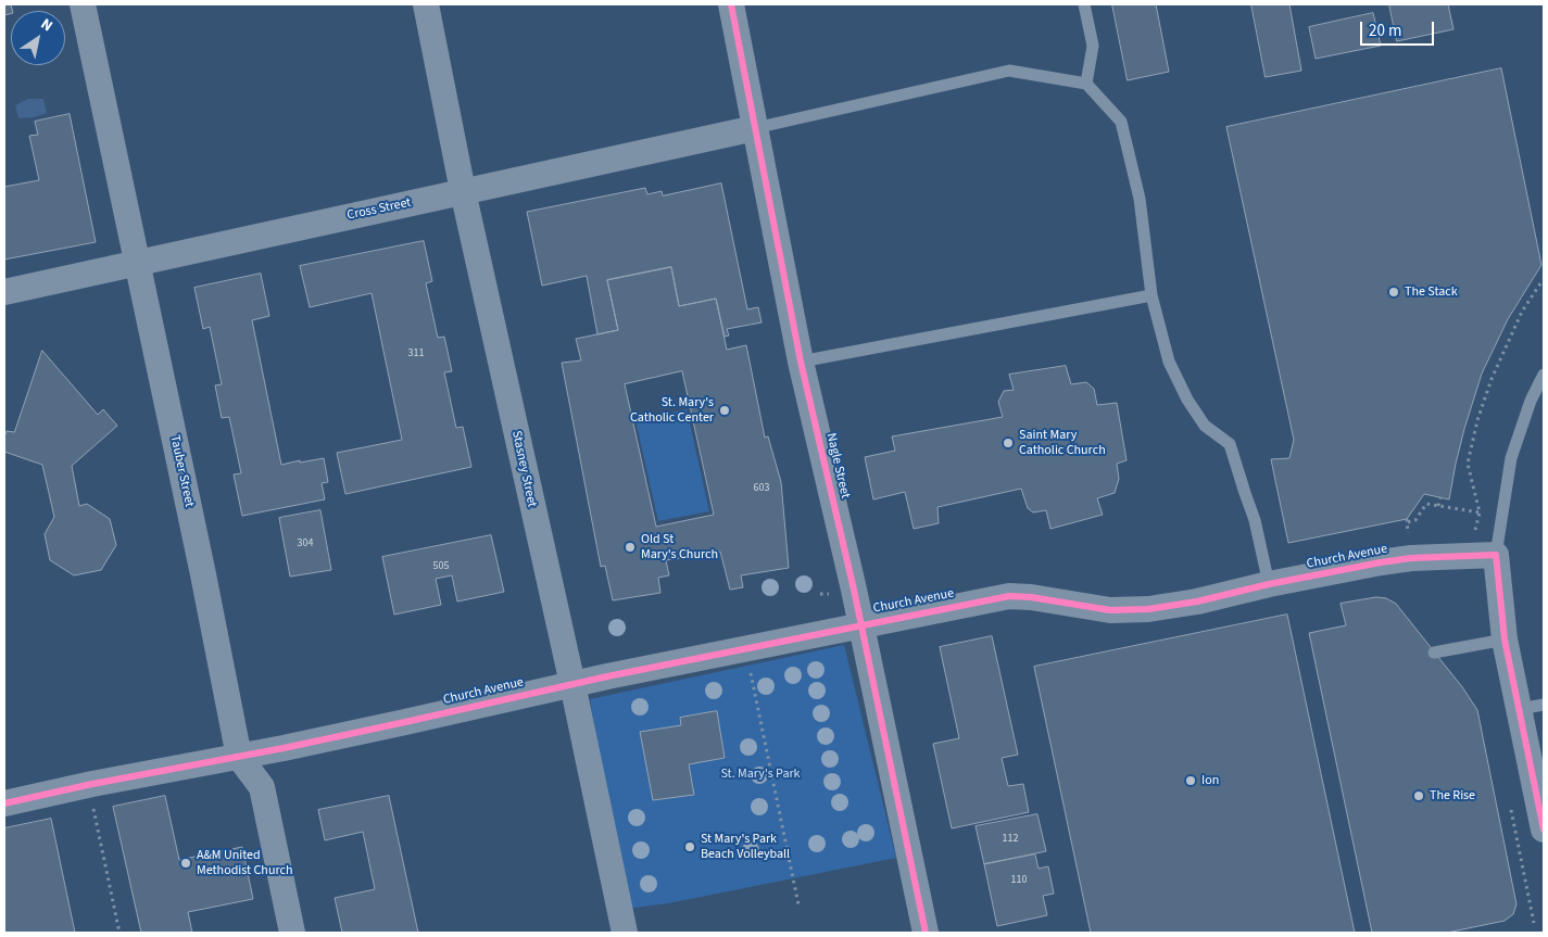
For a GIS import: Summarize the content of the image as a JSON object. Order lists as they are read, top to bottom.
{
  "streets": {
    "street": [
      "Cross Street",
      "Nagle Street",
      "Stasney Street",
      "Tauber Street",
      "Church Avenue"
    ]
  },
  "crossings": [
    ["Cross Street", "Nagle Street"],
    ["Cross Street", "Stasney Street"],
    ["Cross Street", "Tauber Street"],
    ["Nagle Street", "Church Avenue"],
    ["Stasney Street", "Church Avenue"],
    ["Tauber Street", "Church Avenue"]
  ],
  "parks": ["St. Mary's Park"],
  "places": [
    "The Stack",
    "St. Mary's Catholic Center",
    "Saint Mary Catholic Church",
    "Old St Mary's Church",
    "Ion",
    "The Rise",
    "St Mary's Park Beach Volleyball",
    "A&M United Methodist Church"
  ],
  "house_numbers": [
    "311",
    "603",
    "304",
    "505",
    "112",
    "110"
  ],
  "scale_bar": "20 m",
  "north": "top right"
}
